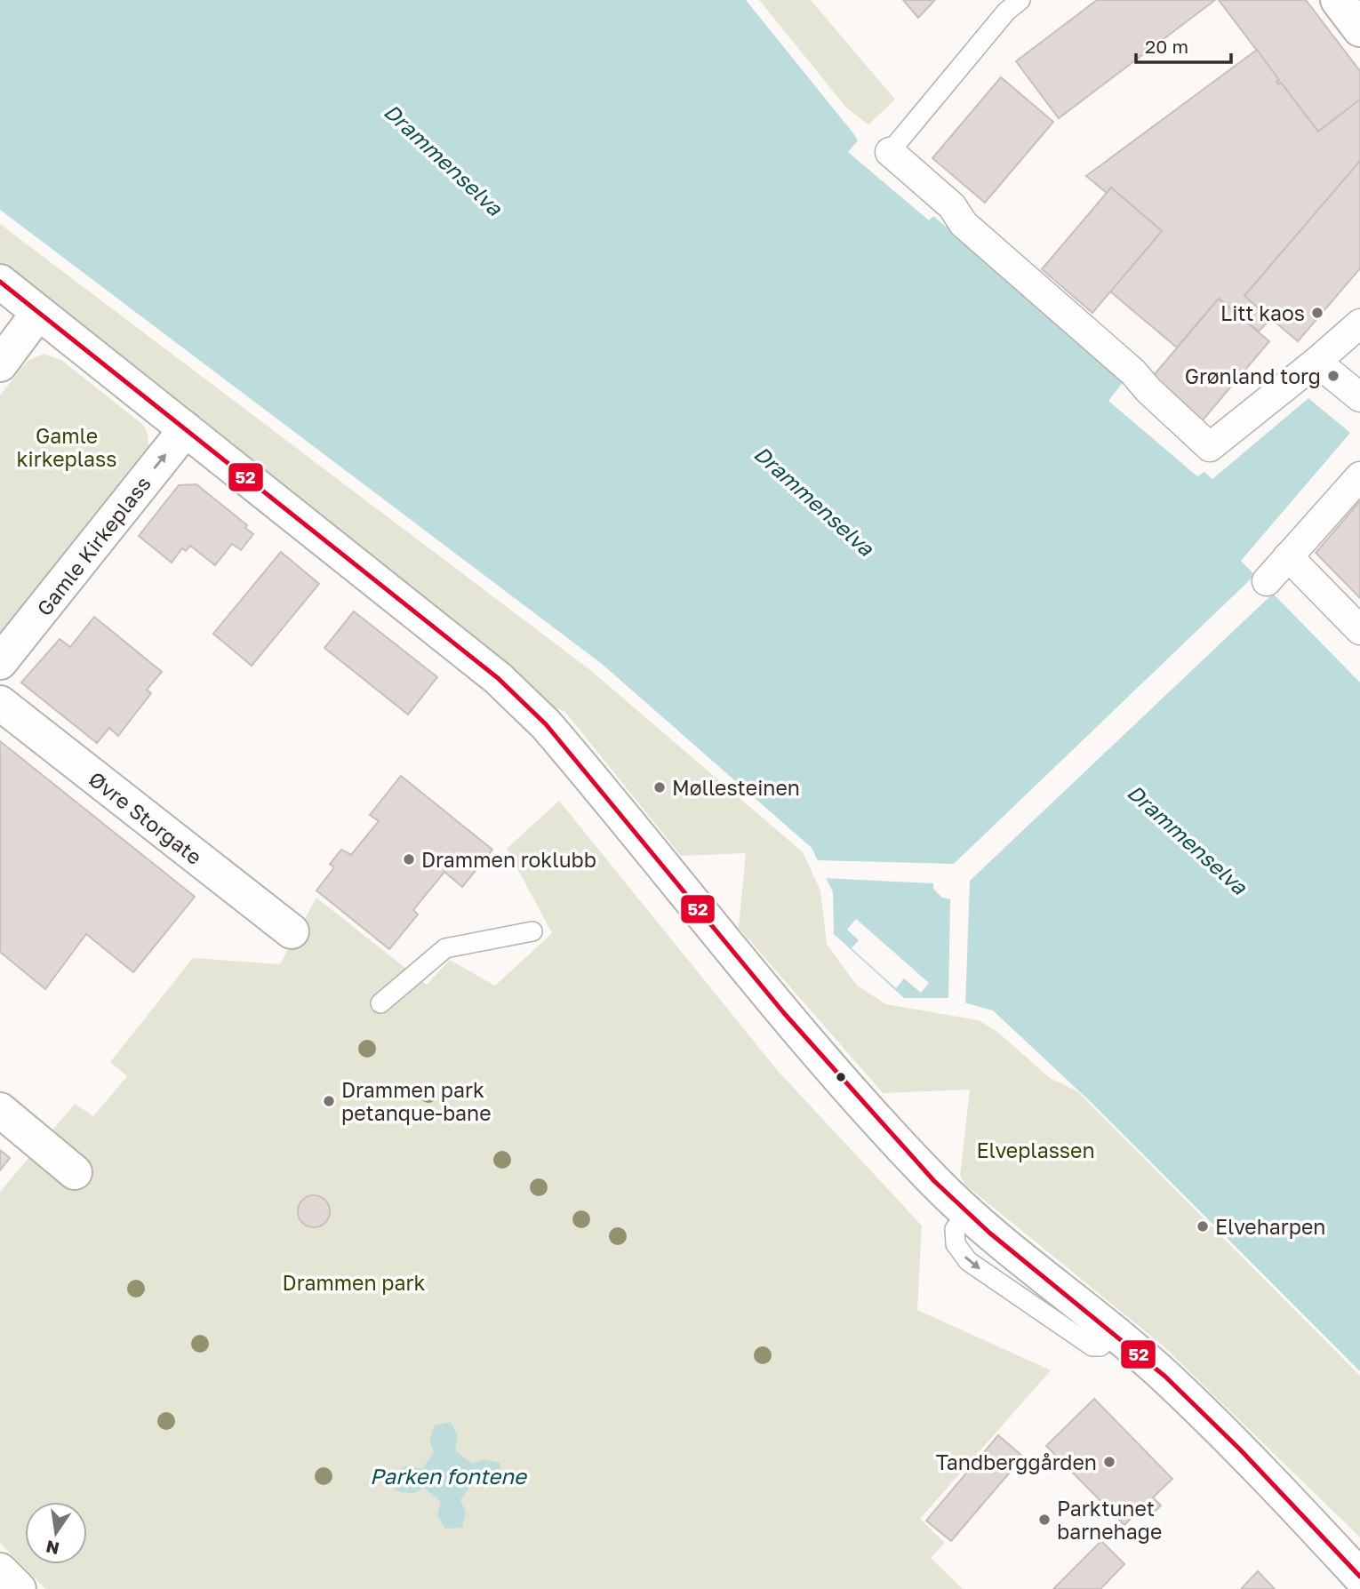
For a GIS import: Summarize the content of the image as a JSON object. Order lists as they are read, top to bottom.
{
  "streets": {
    "street": ["Gamle Kirkeplass", "Øvre Storgate"]
  },
  "one_way": ["Gamle Kirkeplass"],
  "water": ["Drammenselva", "Parken fontene"],
  "parks": ["Gamle kirkeplass", "Elveplassen", "Drammen park"],
  "places": [
    "Litt kaos",
    "Grønland torg",
    "Møllesteinen",
    "Drammen roklubb",
    "Drammen park petanque-bane",
    "Elveharpen",
    "Tandberggården",
    "Parktunet barnehage"
  ],
  "lines": ["transit line 52"],
  "scale_bar": "20 m",
  "north": "bottom"
}
